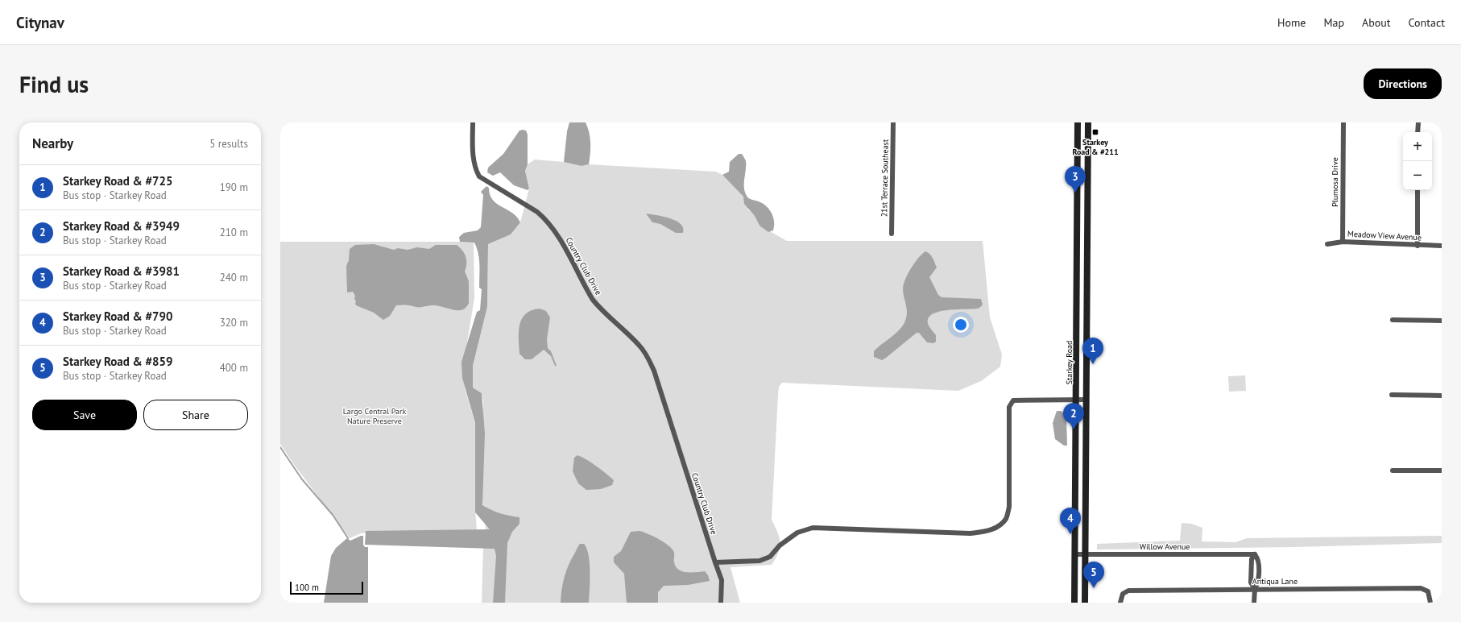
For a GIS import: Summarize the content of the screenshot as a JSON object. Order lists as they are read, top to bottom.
{
  "streets": {
    "main road": ["Starkey Road"],
    "street": [
      "21st Terrace Southeast",
      "Plumosa Drive",
      "Meadow View Avenue",
      "Country Club Drive",
      "Willow Avenue",
      "Antiqua Lane"
    ]
  },
  "crossings": [
    ["Plumosa Drive", "Meadow View Avenue"],
    ["Starkey Road", "Willow Avenue"],
    ["Willow Avenue", "Antiqua Lane"]
  ],
  "parks": ["Largo Central Park Nature Preserve"],
  "places": {
    "transit": ["Starkey Road & #211"]
  },
  "scale_bar": "100 m",
  "page": {
    "header": "Citynav",
    "nav": [
      "Home",
      "Map",
      "About",
      "Contact"
    ],
    "buttons": [
      "Directions",
      ["Save", "Share"]
    ],
    "title": "Find us",
    "heading": ["Nearby", "5 results"],
    "map_buttons": ["+", "−"],
    "list": [
      {
        "mark": "1",
        "name": "Starkey Road & #725",
        "note": "Bus stop · Starkey Road",
        "value": "190 m"
      },
      {
        "mark": "2",
        "name": "Starkey Road & #3949",
        "note": "Bus stop · Starkey Road",
        "value": "210 m"
      },
      {
        "mark": "3",
        "name": "Starkey Road & #3981",
        "note": "Bus stop · Starkey Road",
        "value": "240 m"
      },
      {
        "mark": "4",
        "name": "Starkey Road & #790",
        "note": "Bus stop · Starkey Road",
        "value": "320 m"
      },
      {
        "mark": "5",
        "name": "Starkey Road & #859",
        "note": "Bus stop · Starkey Road",
        "value": "400 m"
      }
    ],
    "pins": [
      "3",
      "1",
      "2",
      "4",
      "5"
    ],
    "scale": "100 m"
  }
}
